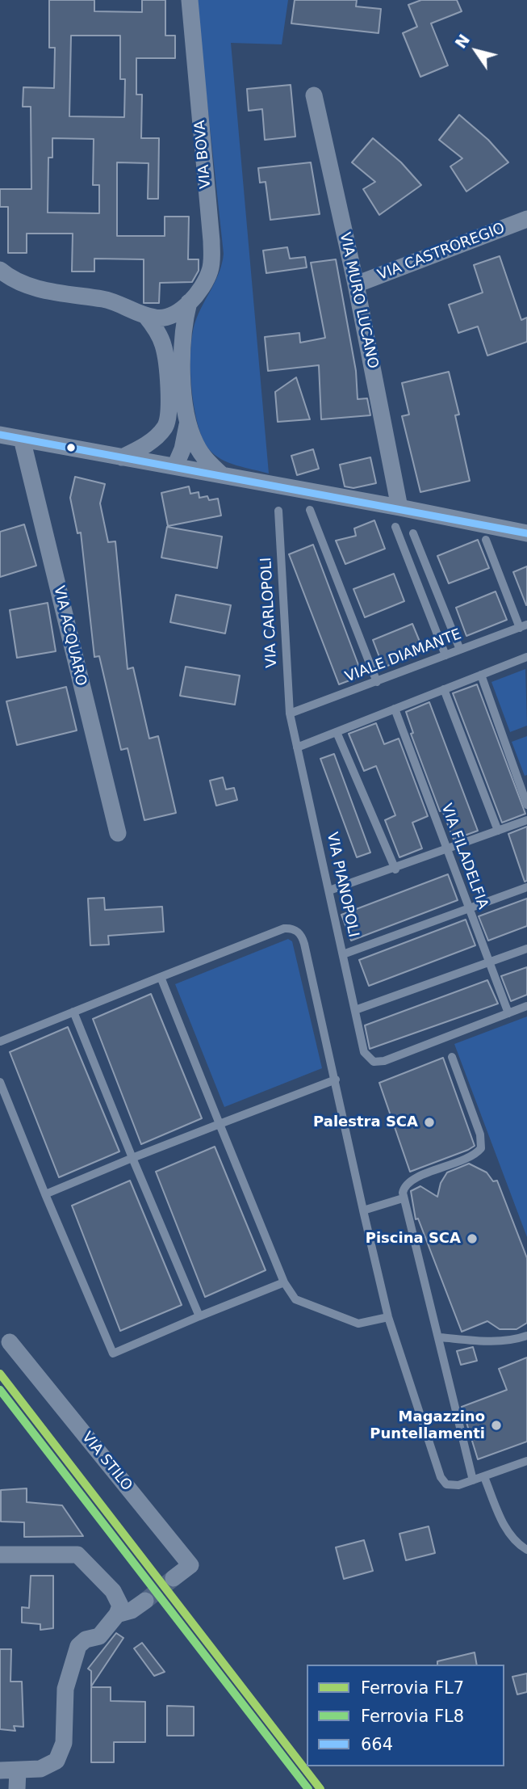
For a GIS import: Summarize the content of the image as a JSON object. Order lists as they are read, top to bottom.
{
  "streets": {
    "street": [
      "VIA BOVA",
      "VIA CASTROREGIO",
      "VIA MURO LUCANO",
      "VIA ACQUARO",
      "VIA STILO"
    ],
    "lane": [
      "VIA CARLOPOLI",
      "VIALE DIAMANTE",
      "VIA FILADELFIA",
      "VIA PIANOPOLI"
    ]
  },
  "crossings": [
    ["VIA CASTROREGIO", "VIA MURO LUCANO"],
    ["VIA CARLOPOLI", "VIALE DIAMANTE"],
    ["VIA CARLOPOLI", "VIA PIANOPOLI"],
    ["VIALE DIAMANTE", "VIA PIANOPOLI"],
    ["VIA FILADELFIA", "VIA PIANOPOLI"]
  ],
  "places": ["Palestra SCA", "Piscina SCA", "Magazzino Puntellamenti"],
  "lines": ["transit line 664", "rail line FL7", "rail line FL8"],
  "legend": ["Ferrovia FL7", "Ferrovia FL8", "664"],
  "north": "top left"
}
